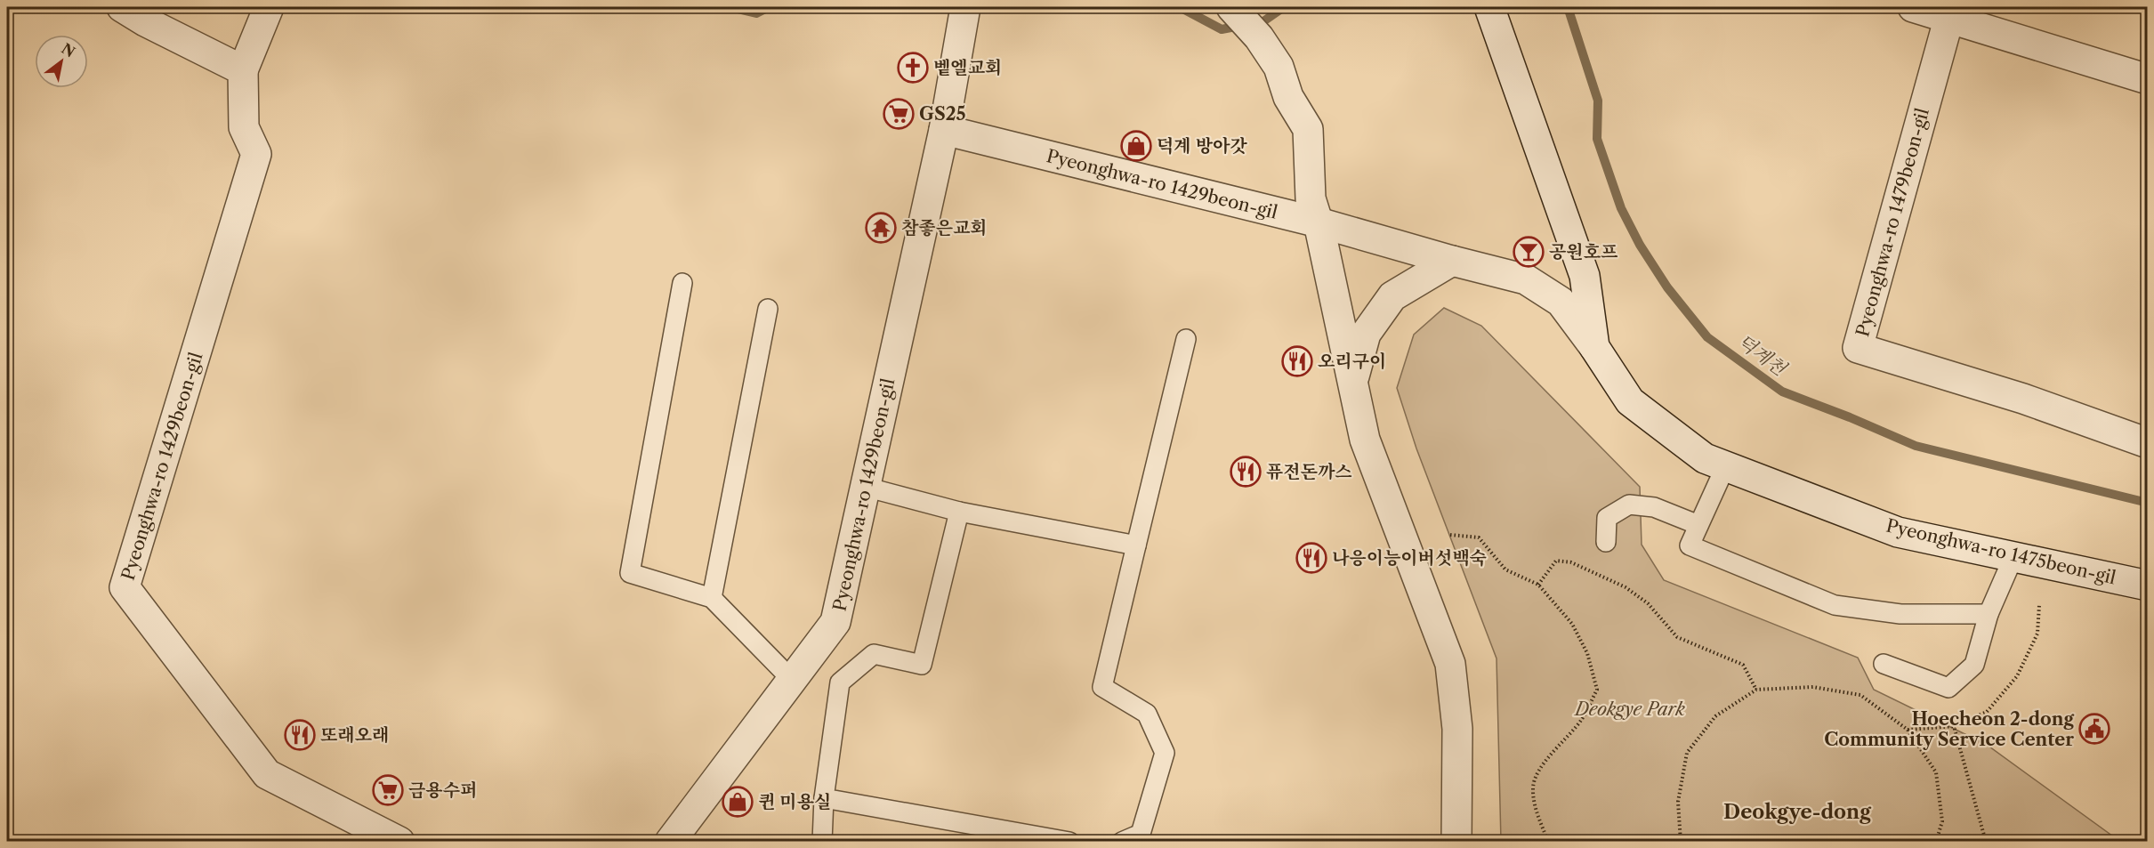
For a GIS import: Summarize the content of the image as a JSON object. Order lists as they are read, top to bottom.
{
  "streets": {
    "street": ["Pyeonghwa-ro 1429beon-gil", "Pyeonghwa-ro 1479beon-gil", "Pyeonghwa-ro 1475beon-gil"]
  },
  "crossings": [
    ["Pyeonghwa-ro 1429beon-gil", "Pyeonghwa-ro 1475beon-gil"]
  ],
  "districts": ["Deokgye-dong"],
  "water": ["덕계천"],
  "parks": ["Deokgye Park"],
  "places": {
    "church": ["벹엘교회"],
    "supermarket": ["GS25", "금용수퍼"],
    "shop": ["덕계 방아갓", "퀸 미용실"],
    "temple": ["참좋은교회"],
    "bar": ["공원호프"],
    "restaurant": [
      "오리구이",
      "퓨전돈까스",
      "나응이능이버섯백숙",
      "또래오래"
    ],
    "public building": ["Hoecheon 2-dong Community Service Center"]
  },
  "north": "top right"
}
